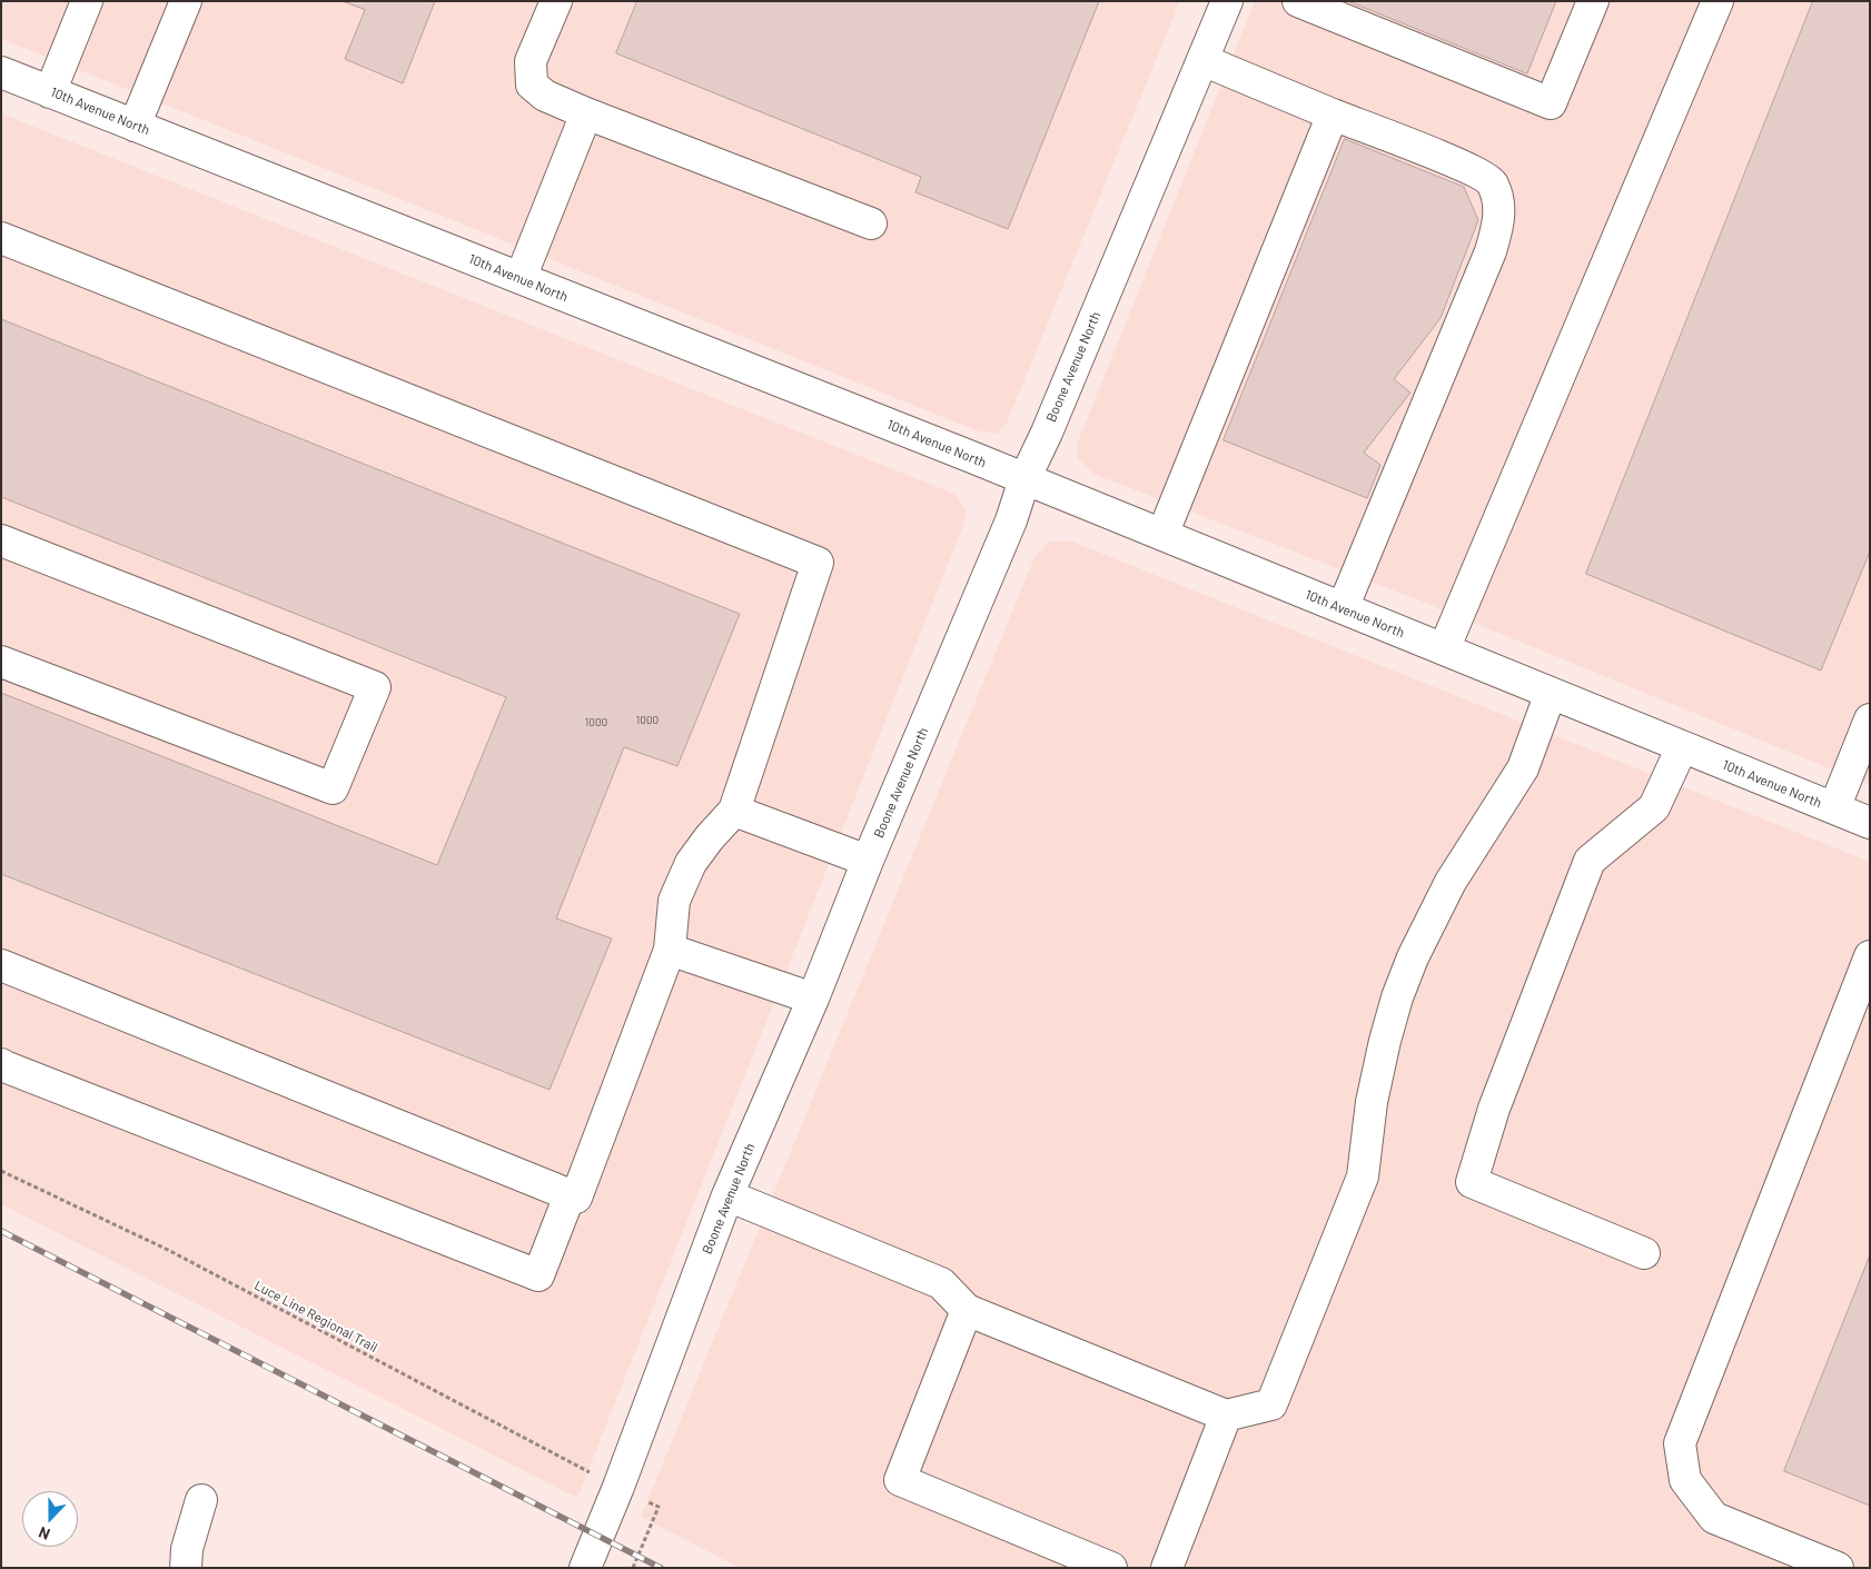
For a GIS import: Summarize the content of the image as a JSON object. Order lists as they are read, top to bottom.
{
  "streets": {
    "street": ["10th Avenue North", "Boone Avenue North"],
    "path": ["Luce Line Regional Trail"]
  },
  "crossings": [
    ["10th Avenue North", "Boone Avenue North"],
    ["Boone Avenue North", "Luce Line Regional Trail"]
  ],
  "house_numbers": ["1000", "1000"],
  "north": "bottom"
}
